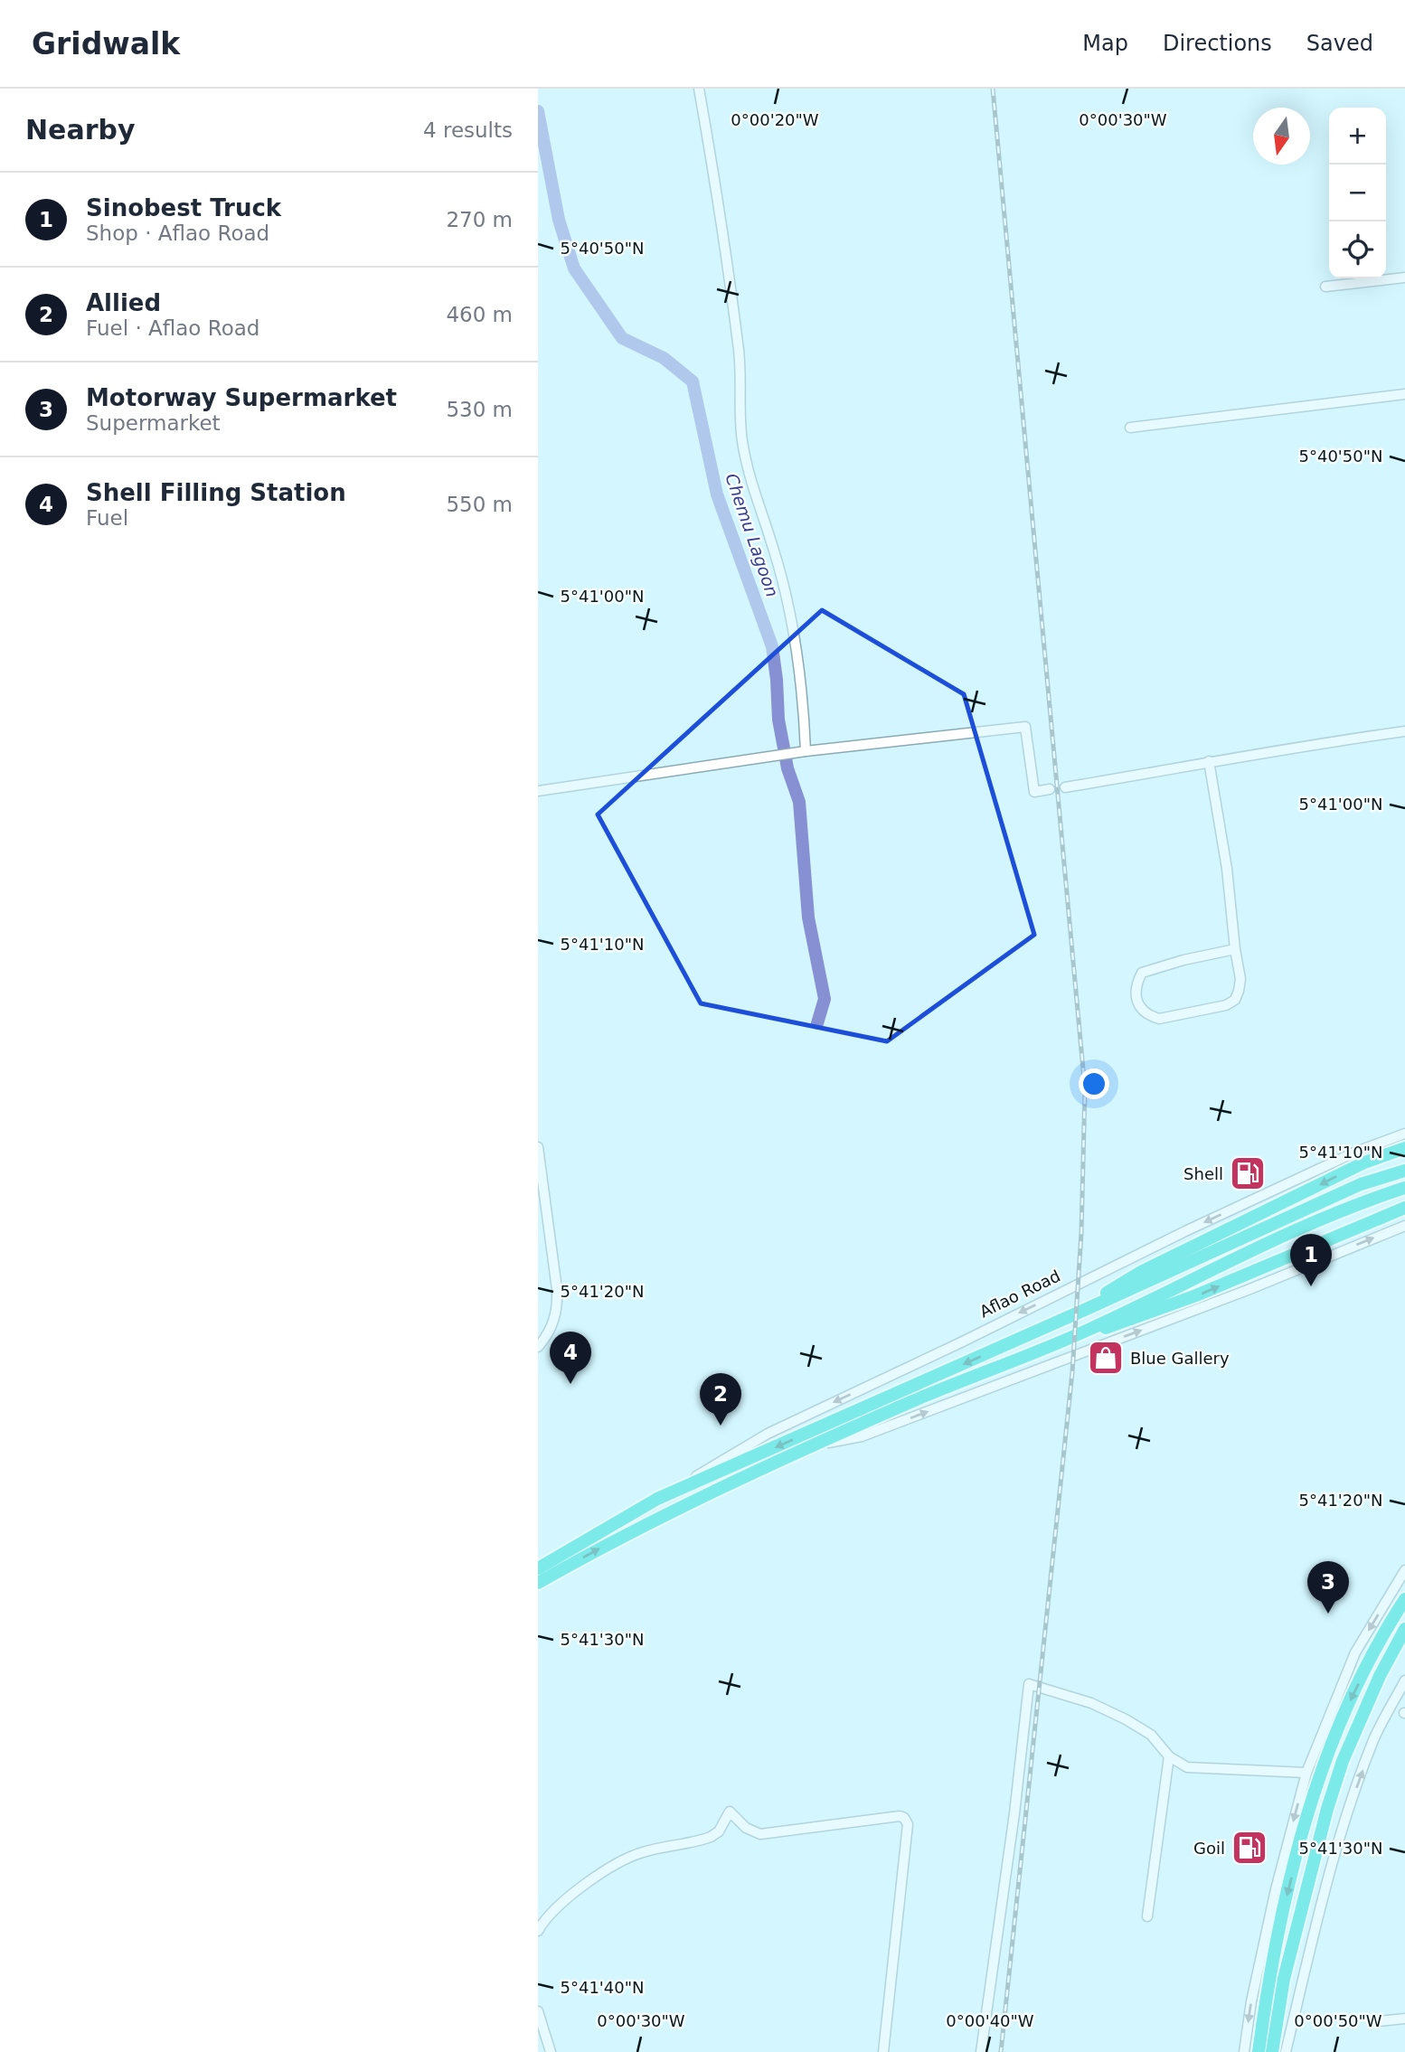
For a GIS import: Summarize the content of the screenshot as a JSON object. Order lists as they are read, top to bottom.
{
  "streets": {
    "highway": ["Aflao Road"]
  },
  "water": ["Chemu Lagoon"],
  "places": {
    "fuel station": ["Shell", "Goil"],
    "shop": ["Blue Gallery"]
  },
  "north": "bottom",
  "page": {
    "header": "Gridwalk",
    "nav": ["Map", "Directions", "Saved"],
    "heading": ["Nearby", "4 results"],
    "map_buttons": ["+", "−"],
    "list": [
      {
        "mark": "1",
        "name": "Sinobest Truck",
        "note": "Shop · Aflao Road",
        "value": "270 m"
      },
      {
        "mark": "2",
        "name": "Allied",
        "note": "Fuel · Aflao Road",
        "value": "460 m"
      },
      {
        "mark": "3",
        "name": "Motorway Supermarket",
        "note": "Supermarket",
        "value": "530 m"
      },
      {
        "mark": "4",
        "name": "Shell Filling Station",
        "note": "Fuel",
        "value": "550 m"
      }
    ],
    "pins": [
      "1",
      "4",
      "2",
      "3"
    ]
  },
  "coordinates": [
    "0°00'20\"W",
    "0°00'30\"W",
    "5°40'50\"N",
    "5°41'00\"N",
    "5°41'10\"N",
    "5°41'20\"N",
    "5°41'30\"N",
    "5°41'40\"N",
    "0°00'40\"W",
    "0°00'50\"W"
  ]
}
